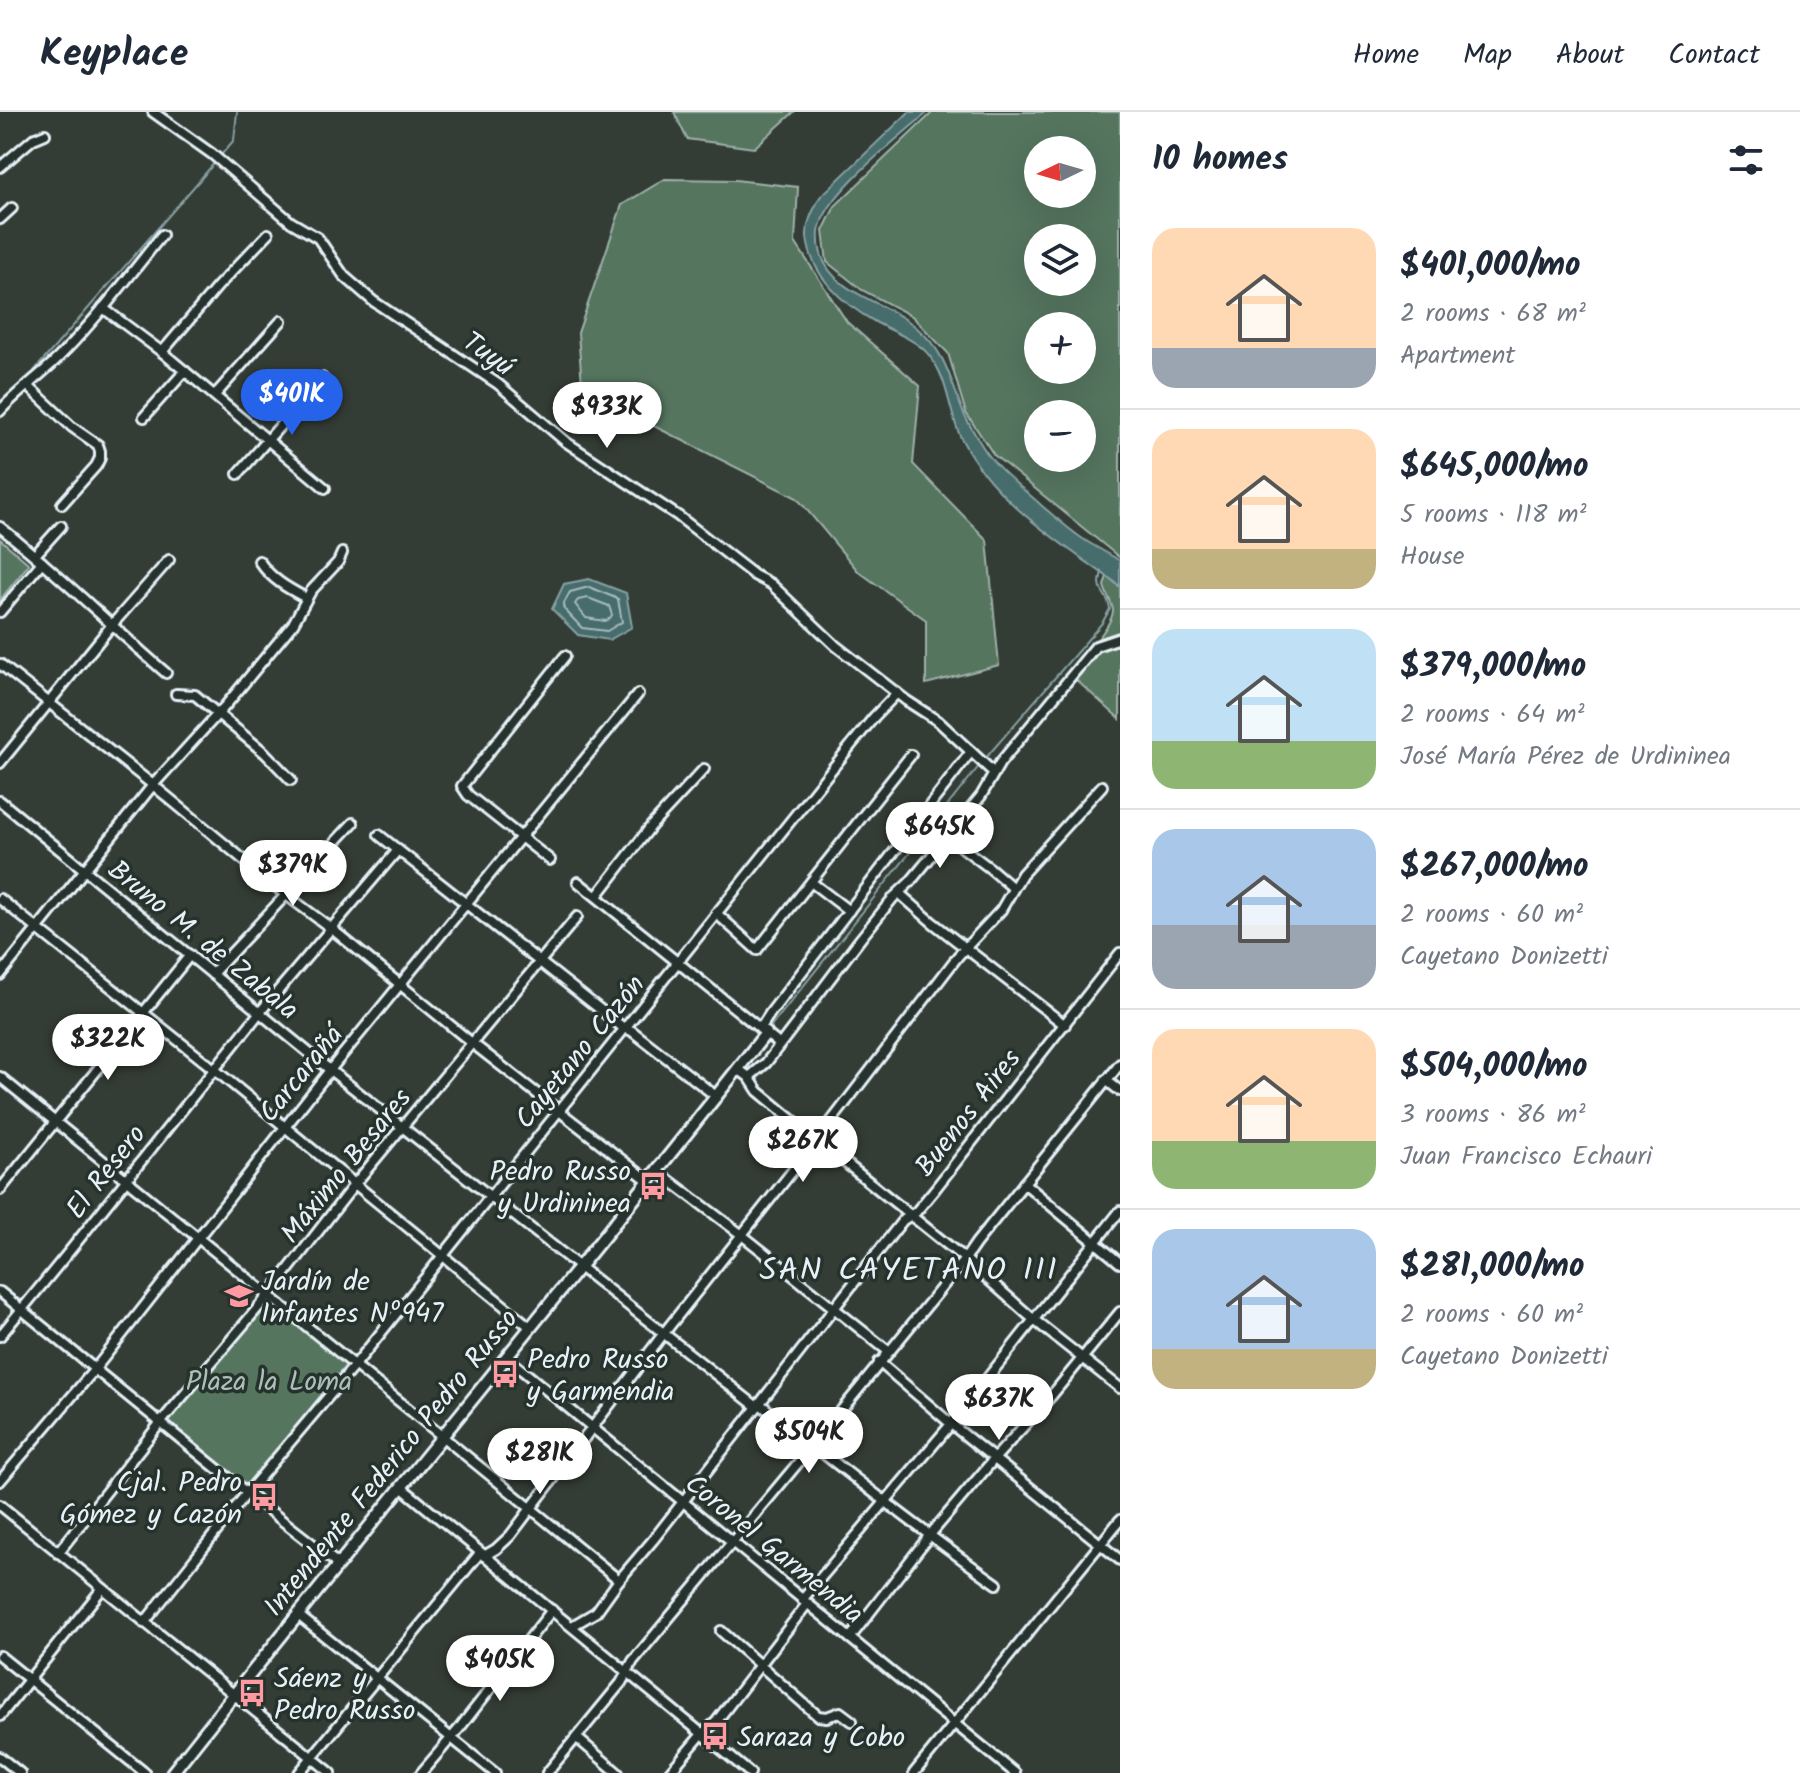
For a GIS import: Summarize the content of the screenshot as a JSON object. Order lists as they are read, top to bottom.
{
  "streets": {
    "street": [
      "Tuyú",
      "Bruno M. de Zabala",
      "Cayetano Cazón",
      "Carcarañá",
      "Buenos Aires",
      "Máximo Besares",
      "El Resero",
      "Intendente Federico Pedro Russo",
      "Coronel Garmendia"
    ]
  },
  "crossings": [
    ["Tuyú", "Cayetano Cazón"],
    ["Bruno M. de Zabala", "Cayetano Cazón"],
    ["Bruno M. de Zabala", "Carcarañá"],
    ["Bruno M. de Zabala", "Buenos Aires"],
    ["Bruno M. de Zabala", "Máximo Besares"],
    ["Bruno M. de Zabala", "El Resero"],
    ["Bruno M. de Zabala", "Intendente Federico Pedro Russo"],
    ["Buenos Aires", "Coronel Garmendia"],
    ["Intendente Federico Pedro Russo", "Coronel Garmendia"]
  ],
  "districts": ["SAN CAYETANO III"],
  "parks": ["Plaza la Loma"],
  "places": {
    "bus stop": [
      "Pedro Russo y Urdininea",
      "Pedro Russo y Garmendia",
      "Cjal. Pedro Gómez y Cazón",
      "Sáenz y Pedro Russo",
      "Saraza y Cobo"
    ],
    "school or university": ["Jardín de Infantes Nº947"]
  },
  "north": "left",
  "page": {
    "header": "Keyplace",
    "nav": [
      "Home",
      "Map",
      "About",
      "Contact"
    ],
    "heading": "10 homes",
    "map_buttons": ["+", "−"],
    "list": [
      {
        "name": "$401,000/mo",
        "note": "2 rooms · 68 m² · Apartment"
      },
      {
        "name": "$645,000/mo",
        "note": "5 rooms · 118 m² · House"
      },
      {
        "name": "$379,000/mo",
        "note": "2 rooms · 64 m² · José María Pérez de Urdininea"
      },
      {
        "name": "$267,000/mo",
        "note": "2 rooms · 60 m² · Cayetano Donizetti"
      },
      {
        "name": "$504,000/mo",
        "note": "3 rooms · 86 m² · Juan Francisco Echauri"
      },
      {
        "name": "$281,000/mo",
        "note": "2 rooms · 60 m² · Cayetano Donizetti"
      }
    ],
    "price": [
      "$401K",
      "$933K",
      "$645K",
      "$379K",
      "$322K",
      "$267K",
      "$637K",
      "$504K",
      "$281K",
      "$405K"
    ]
  }
}
